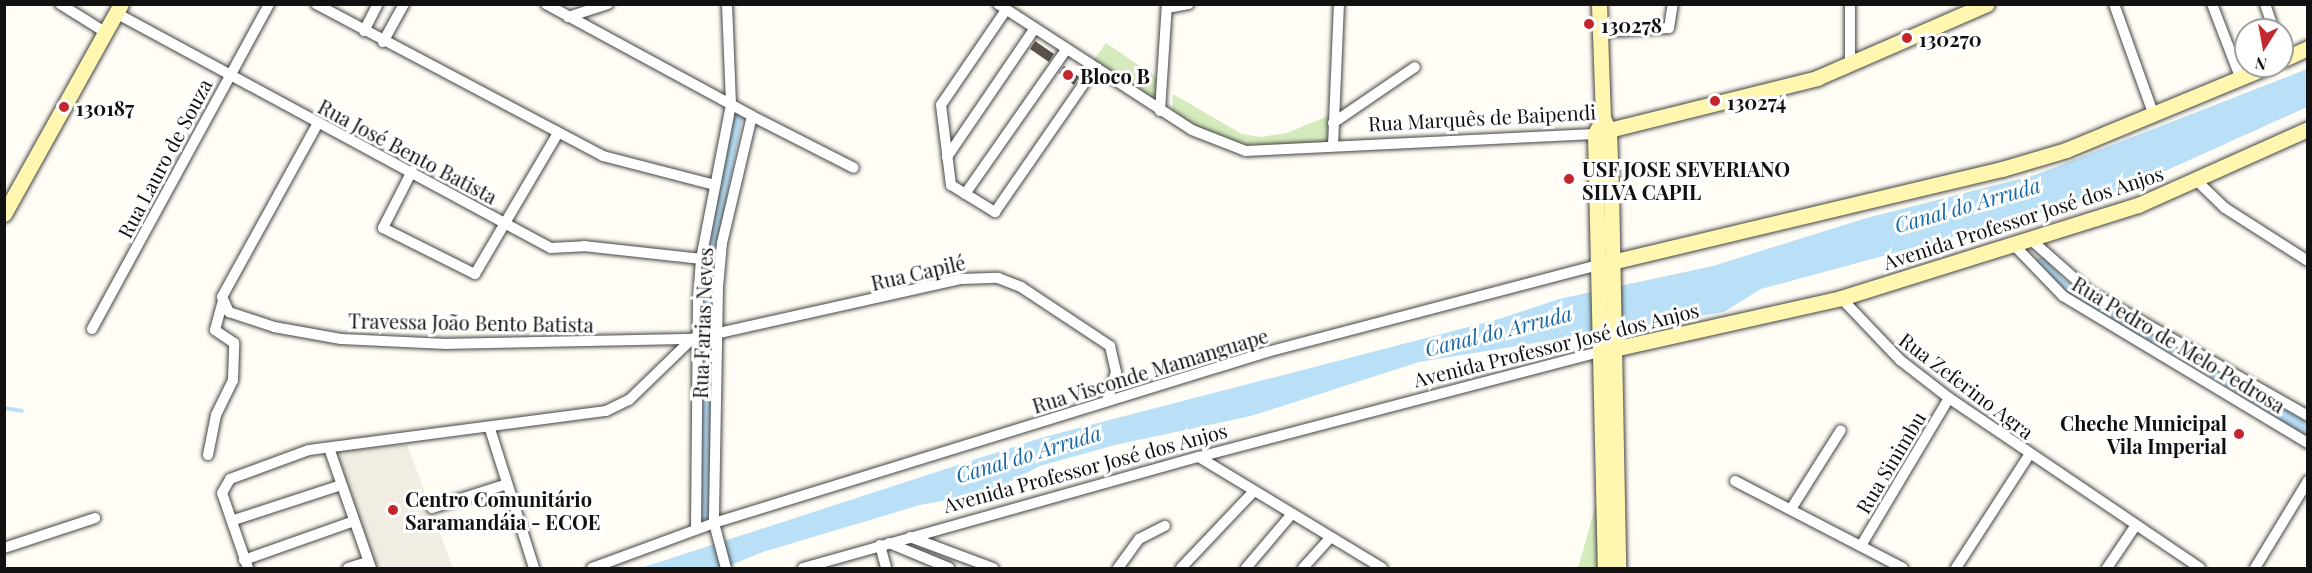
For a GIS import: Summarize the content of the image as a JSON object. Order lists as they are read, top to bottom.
{
  "streets": {
    "main road": ["Rua Marquês de Baipendi", "Avenida Professor José dos Anjos"],
    "street": [
      "Rua José Bento Batista",
      "Rua Lauro de Souza",
      "Rua Capilé",
      "Travessa João Bento Batista",
      "Rua Farias Neves",
      "Rua Pedro de Melo Pedrosa",
      "Rua Visconde Mamanguape",
      "Rua Zeferino Agra",
      "Rua Sinimbu"
    ]
  },
  "crossings": [
    ["Rua José Bento Batista", "Rua Lauro de Souza"],
    ["Rua José Bento Batista", "Rua Farias Neves"],
    ["Avenida Professor José dos Anjos", "Rua Pedro de Melo Pedrosa"],
    ["Avenida Professor José dos Anjos", "Rua Zeferino Agra"],
    ["Rua Capilé", "Travessa João Bento Batista"],
    ["Rua Capilé", "Rua Farias Neves"],
    ["Rua Capilé", "Rua Visconde Mamanguape"],
    ["Travessa João Bento Batista", "Rua Farias Neves"],
    ["Rua Farias Neves", "Rua Visconde Mamanguape"],
    ["Rua Zeferino Agra", "Rua Sinimbu"]
  ],
  "water": ["Canal do Arruda"],
  "places": [
    "130278",
    "130270",
    "Bloco B",
    "130274",
    "130187",
    "USF JOSE SEVERIANO SILVA CAPIL",
    "Cheche Municipal Vila Imperial",
    "Centro Comunitário Saramandáia - ECOE"
  ],
  "north": "bottom"
}
